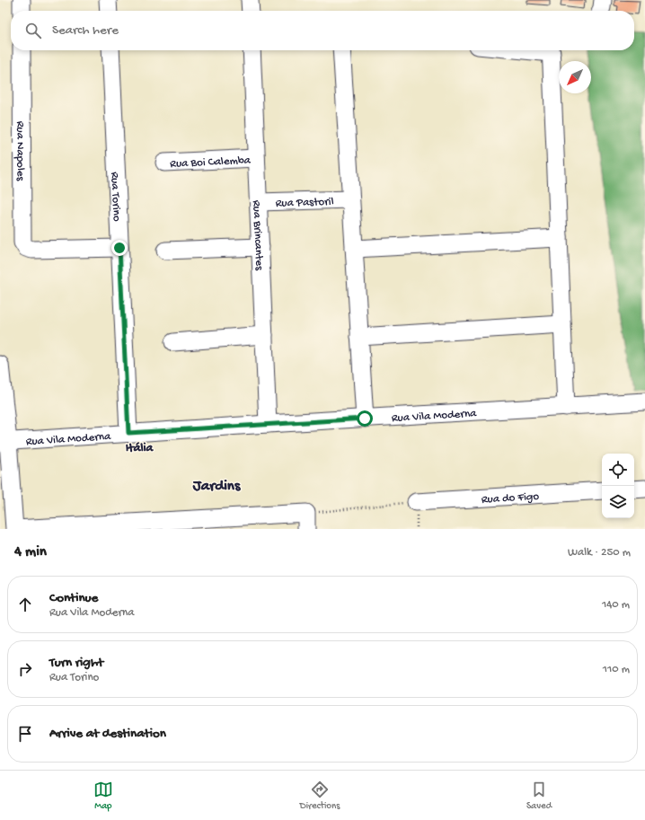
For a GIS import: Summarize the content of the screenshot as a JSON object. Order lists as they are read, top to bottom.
{
  "streets": {
    "street": [
      "Rua Napoles",
      "Rua Boi Calemba",
      "Rua Torino",
      "Rua Pastoril",
      "Rua Brincantes",
      "Rua Vila Moderna",
      "Rua do Figo"
    ]
  },
  "crossings": [
    ["Rua Napoles", "Rua Torino"],
    ["Rua Boi Calemba", "Rua Brincantes"],
    ["Rua Torino", "Rua Vila Moderna"],
    ["Rua Pastoril", "Rua Brincantes"],
    ["Rua Brincantes", "Rua Vila Moderna"]
  ],
  "districts": ["Itália", "Jardins"],
  "north": "bottom left",
  "page": {
    "search": "Search here",
    "heading": ["4 min", "Walk · 250 m"],
    "list": [
      ["Continue", "Rua Vila Moderna", "140 m"],
      ["Turn right", "Rua Torino", "110 m"],
      "Arrive at destination"
    ],
    "nav": ["Map", "Directions", "Saved"]
  }
}
